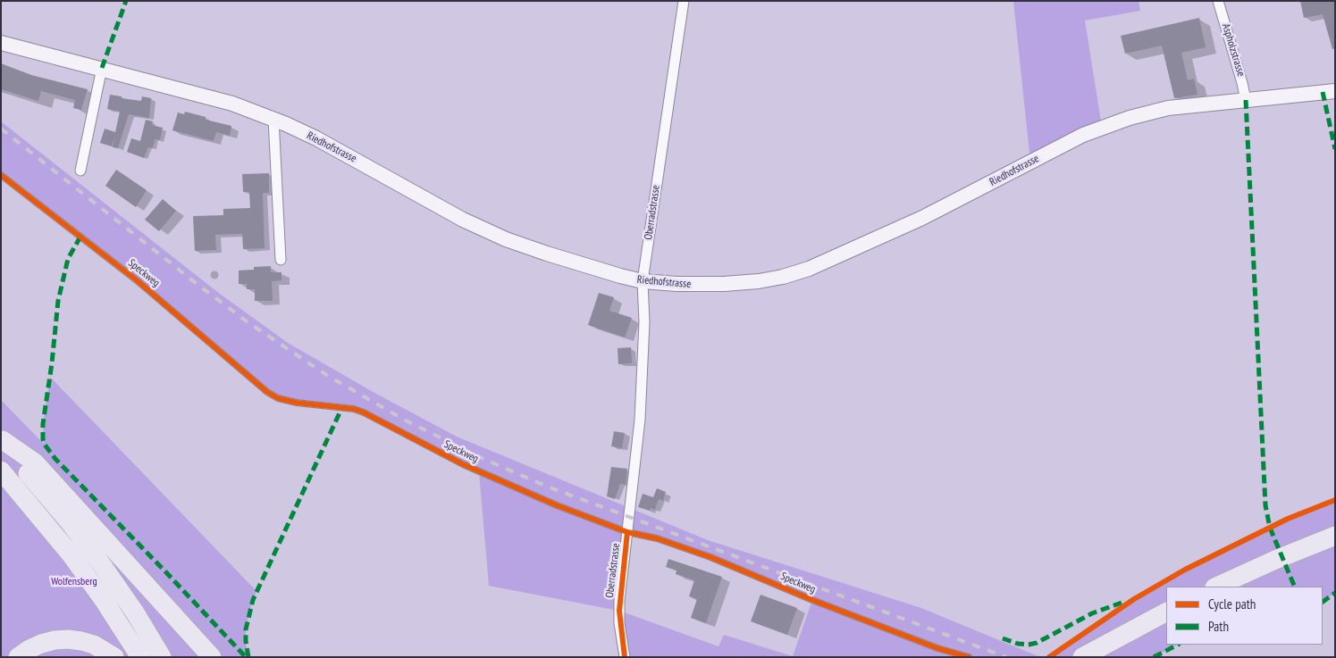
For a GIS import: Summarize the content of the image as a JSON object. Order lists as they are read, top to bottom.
{
  "streets": {
    "street": ["Aspholzstrasse", "Riedhofstrasse", "Oberradstrasse"],
    "lane": ["Speckweg"]
  },
  "crossings": [
    ["Aspholzstrasse", "Riedhofstrasse"],
    ["Riedhofstrasse", "Oberradstrasse"],
    ["Oberradstrasse", "Speckweg"]
  ],
  "parks": ["Wolfensberg"],
  "legend": ["Cycle path", "Path"]
}
